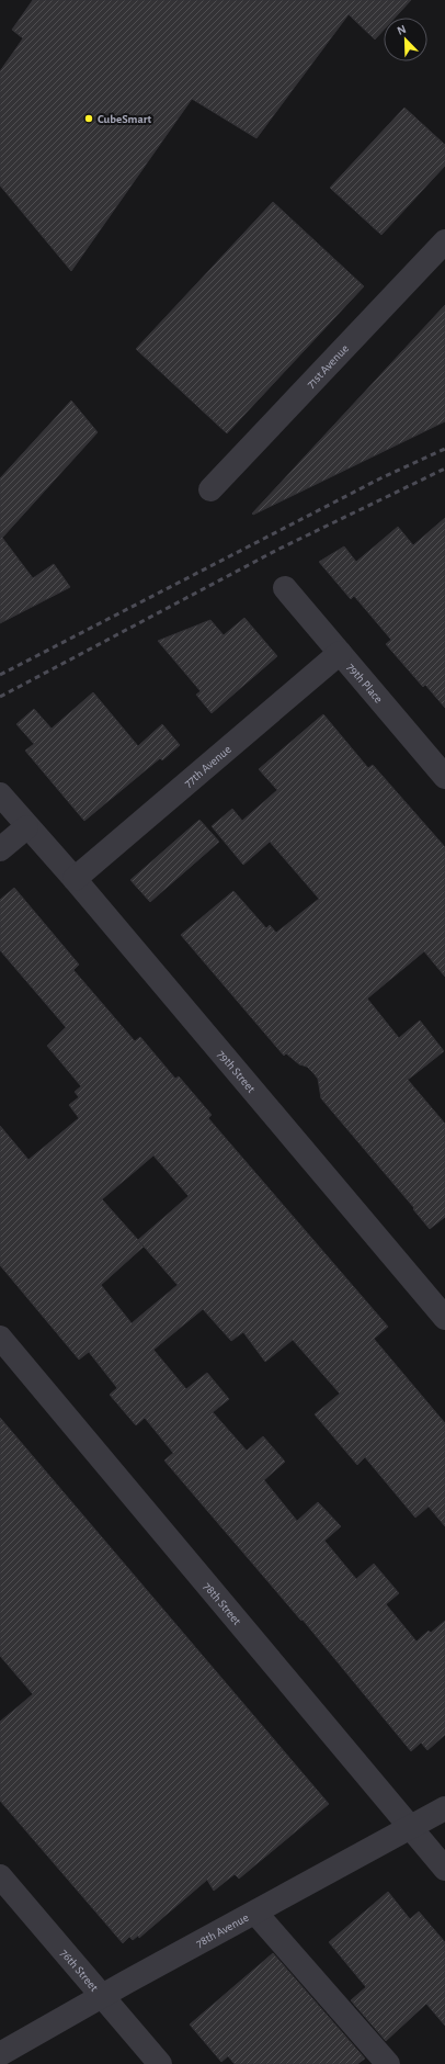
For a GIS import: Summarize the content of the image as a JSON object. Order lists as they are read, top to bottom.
{
  "streets": {
    "street": [
      "71st Avenue",
      "79th Place",
      "77th Avenue",
      "79th Street",
      "78th Street",
      "78th Avenue",
      "76th Street"
    ]
  },
  "crossings": [
    ["79th Place", "77th Avenue"],
    ["77th Avenue", "79th Street"],
    ["78th Street", "78th Avenue"],
    ["78th Avenue", "76th Street"]
  ],
  "places": ["CubeSmart"],
  "north": "top left"
}
